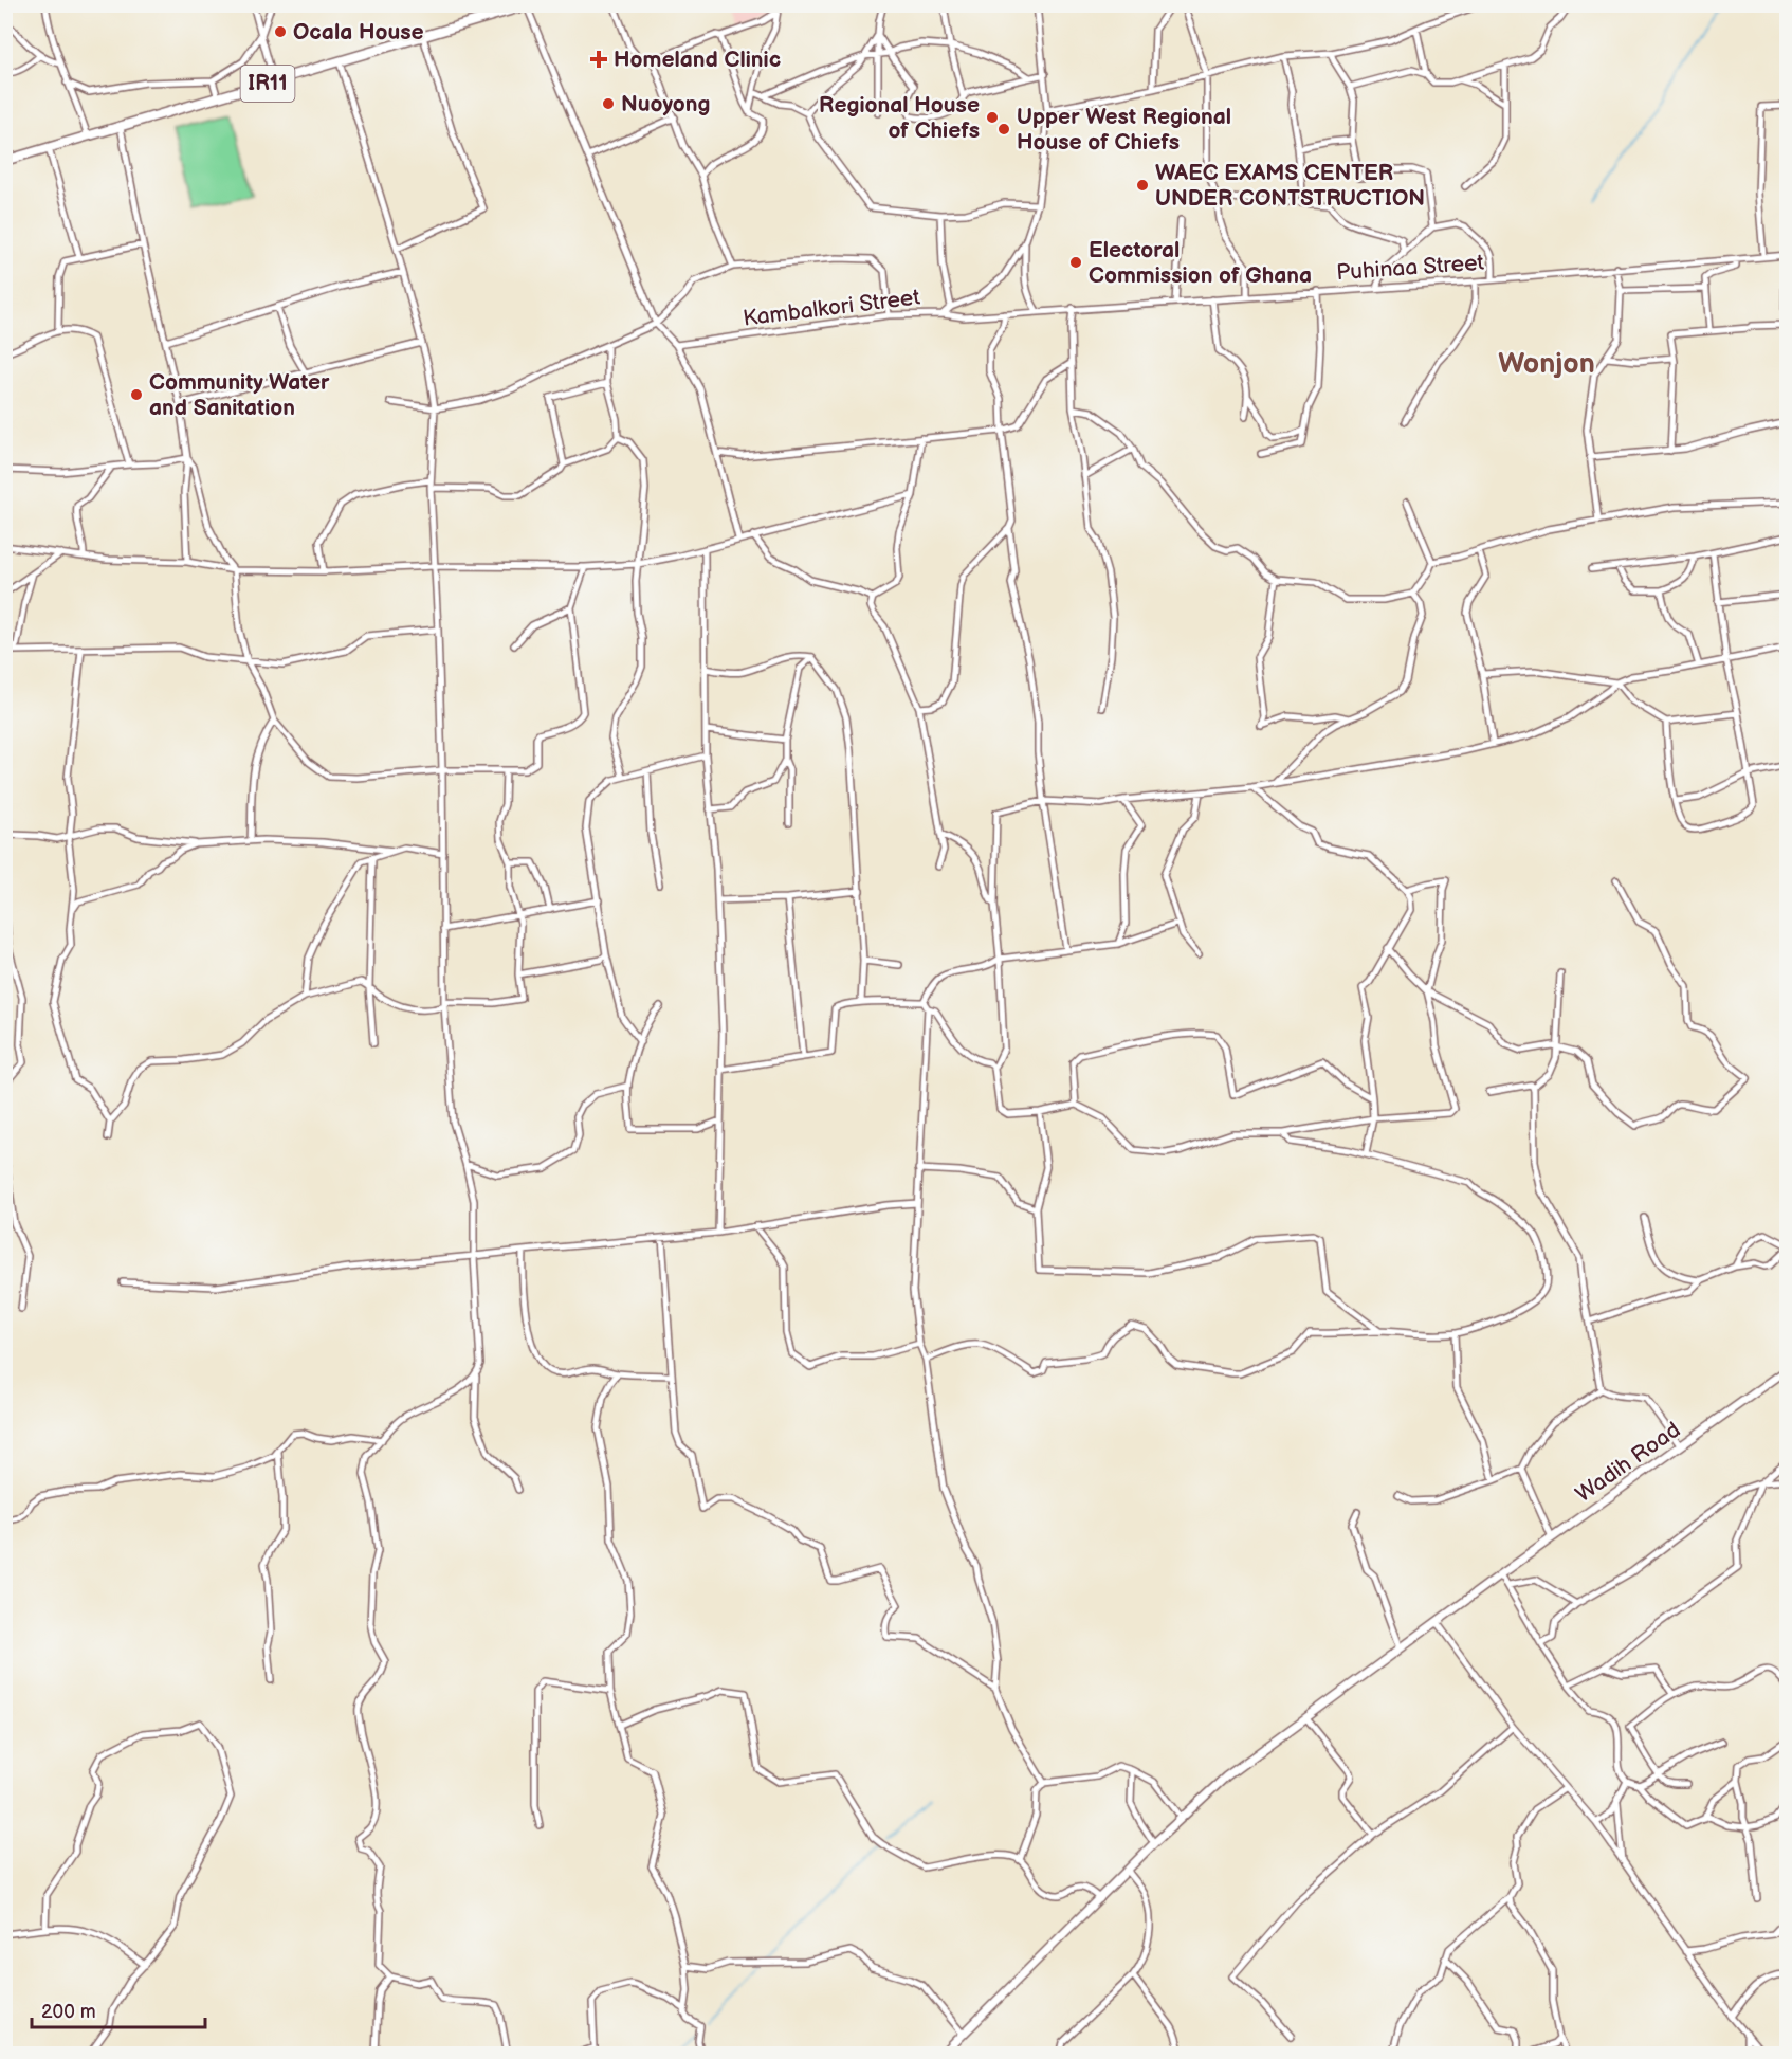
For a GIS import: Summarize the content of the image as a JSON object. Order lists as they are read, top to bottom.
{
  "streets": {
    "main road": ["IR11"],
    "street": ["Puhinaa Street", "Kambalkori Street", "Wadih Road"]
  },
  "crossings": [
    ["Puhinaa Street", "Kambalkori Street"]
  ],
  "districts": ["Wonjon"],
  "places": {
    "other": [
      "Ocala House",
      "Nuoyong",
      "Regional House of Chiefs",
      "Upper West Regional House of Chiefs",
      "WAEC EXAMS CENTER UNDER CONTSTRUCTION",
      "Electoral Commission of Ghana",
      "Community Water and Sanitation"
    ],
    "health": ["Homeland Clinic"]
  },
  "scale_bar": "200 m"
}
